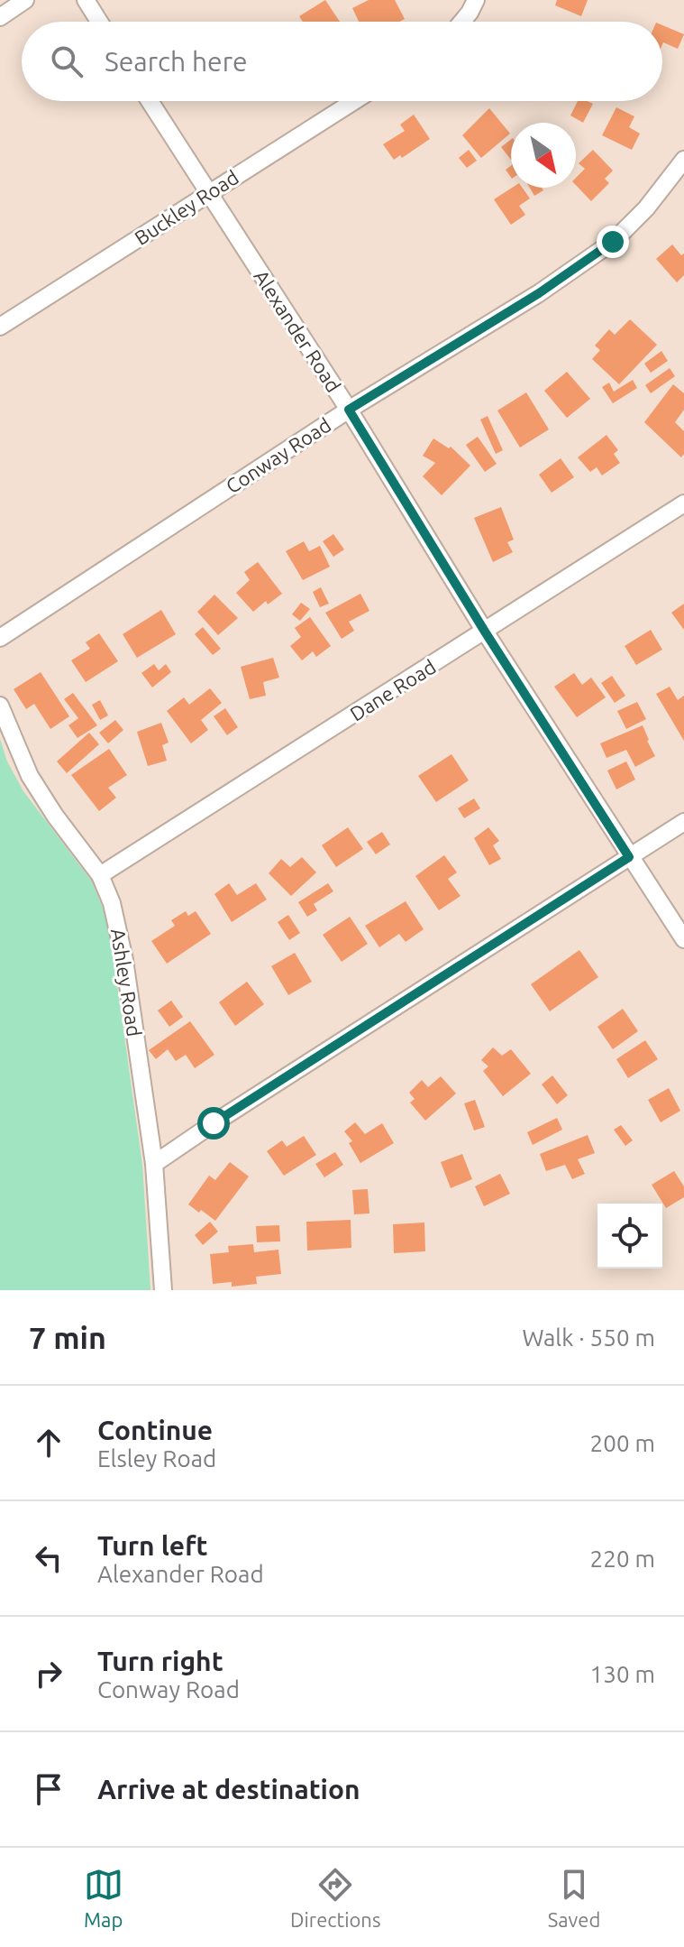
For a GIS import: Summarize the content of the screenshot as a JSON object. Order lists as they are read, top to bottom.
{
  "streets": {
    "street": [
      "Buckley Road",
      "Alexander Road",
      "Conway Road",
      "Dane Road",
      "Ashley Road"
    ]
  },
  "crossings": [
    ["Buckley Road", "Alexander Road"],
    ["Alexander Road", "Conway Road"],
    ["Alexander Road", "Dane Road"],
    ["Dane Road", "Ashley Road"]
  ],
  "north": "bottom right",
  "page": {
    "search": "Search here",
    "heading": ["7 min", "Walk · 550 m"],
    "list": [
      ["Continue", "Elsley Road", "200 m"],
      ["Turn left", "Alexander Road", "220 m"],
      ["Turn right", "Conway Road", "130 m"],
      "Arrive at destination"
    ],
    "nav": ["Map", "Directions", "Saved"]
  }
}
